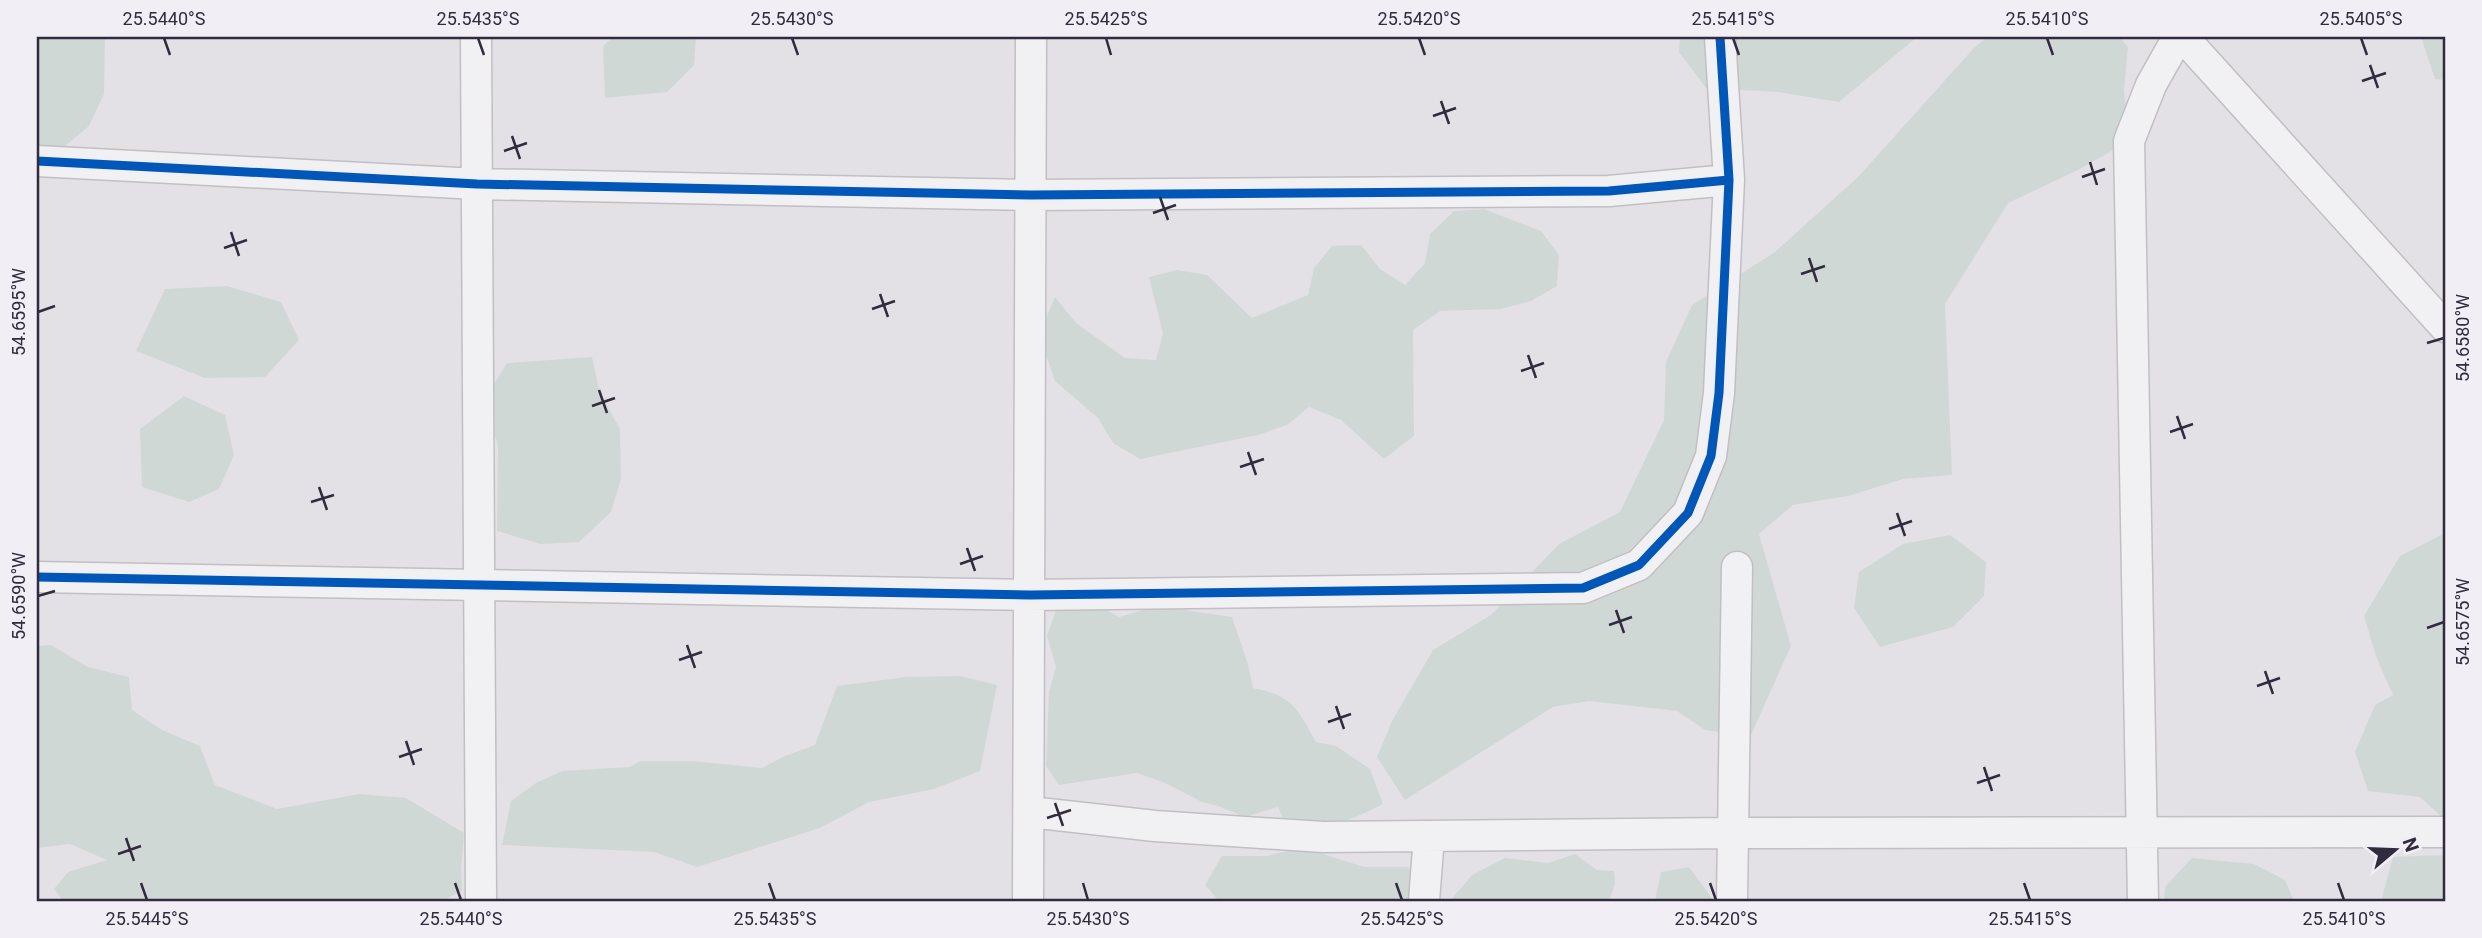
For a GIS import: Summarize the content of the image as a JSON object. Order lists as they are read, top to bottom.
{
  "north": "right",
  "coordinates": [
    "25.5440°S",
    "25.5435°S",
    "25.5430°S",
    "25.5425°S",
    "25.5420°S",
    "25.5415°S",
    "25.5410°S",
    "25.5405°S",
    "54.6595°W",
    "54.6580°W",
    "54.6590°W",
    "54.6575°W",
    "25.5445°S"
  ]
}
